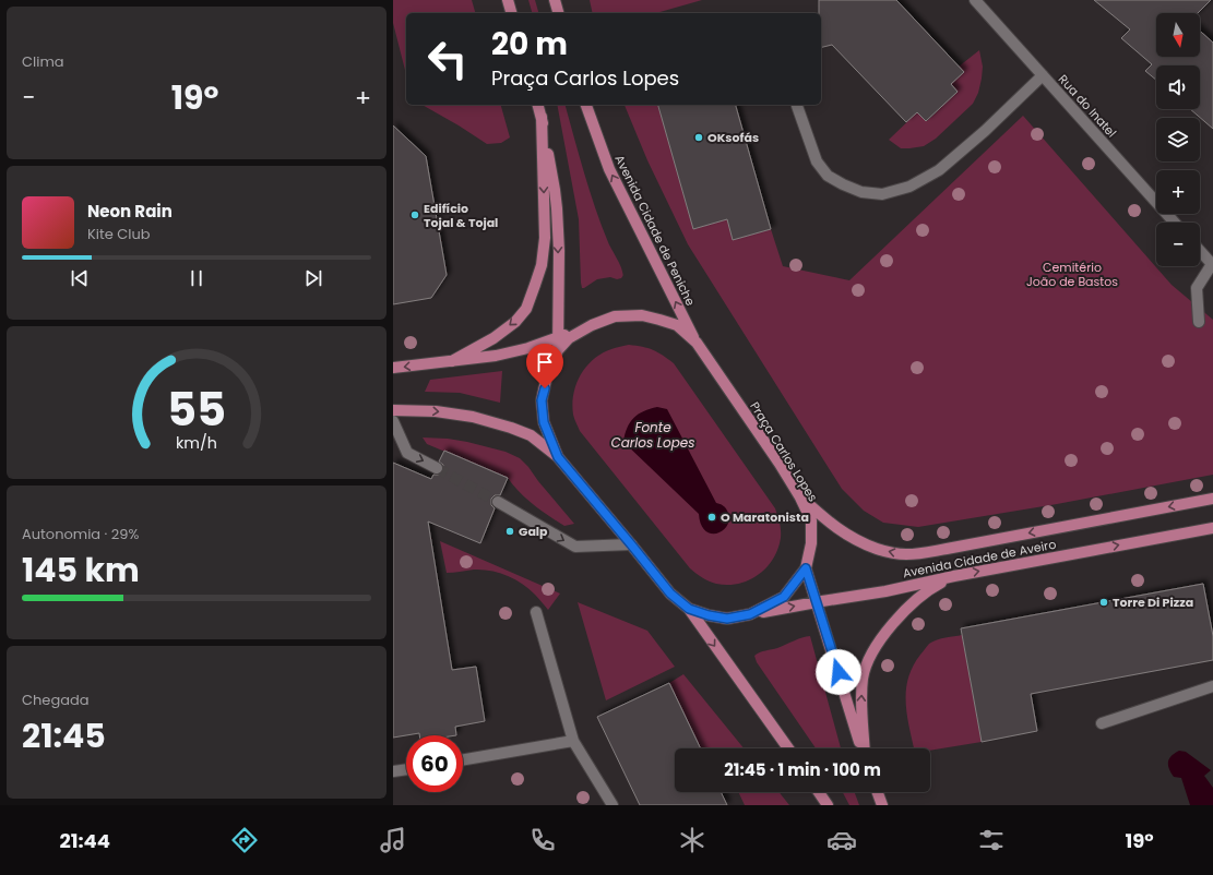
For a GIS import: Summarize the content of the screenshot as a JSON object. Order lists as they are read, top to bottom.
{
  "streets": {
    "main road": ["Avenida Cidade de Peniche", "Praça Carlos Lopes", "Avenida Cidade de Aveiro"],
    "street": ["Rua do Inatel"]
  },
  "crossings": [
    ["Avenida Cidade de Peniche", "Praça Carlos Lopes"],
    ["Praça Carlos Lopes", "Avenida Cidade de Aveiro"]
  ],
  "water": ["Fonte Carlos Lopes"],
  "parks": ["Cemitério João de Bastos"],
  "places": [
    "OKsofás",
    "Edifício Tojal & Tojal",
    "O Maratonista",
    "Galp",
    "Torre Di Pizza"
  ],
  "north": "bottom",
  "page": {
    "tile": [
      "Clima",
      ["Autonomia · 29%", "145 km"],
      ["Chegada", "21:45"]
    ],
    "map_buttons": ["+", "−"],
    "turn": ["20 m", "Praça Carlos Lopes"],
    "heat": ["−", "19°", "+"],
    "song": ["Neon Rain", "Kite Club"],
    "limit": "60",
    "trip": "21:45 · 1 min · 100 m",
    "tabs": ["21:44", "19°"],
    "gauge": ["55", "km/h"]
  }
}
